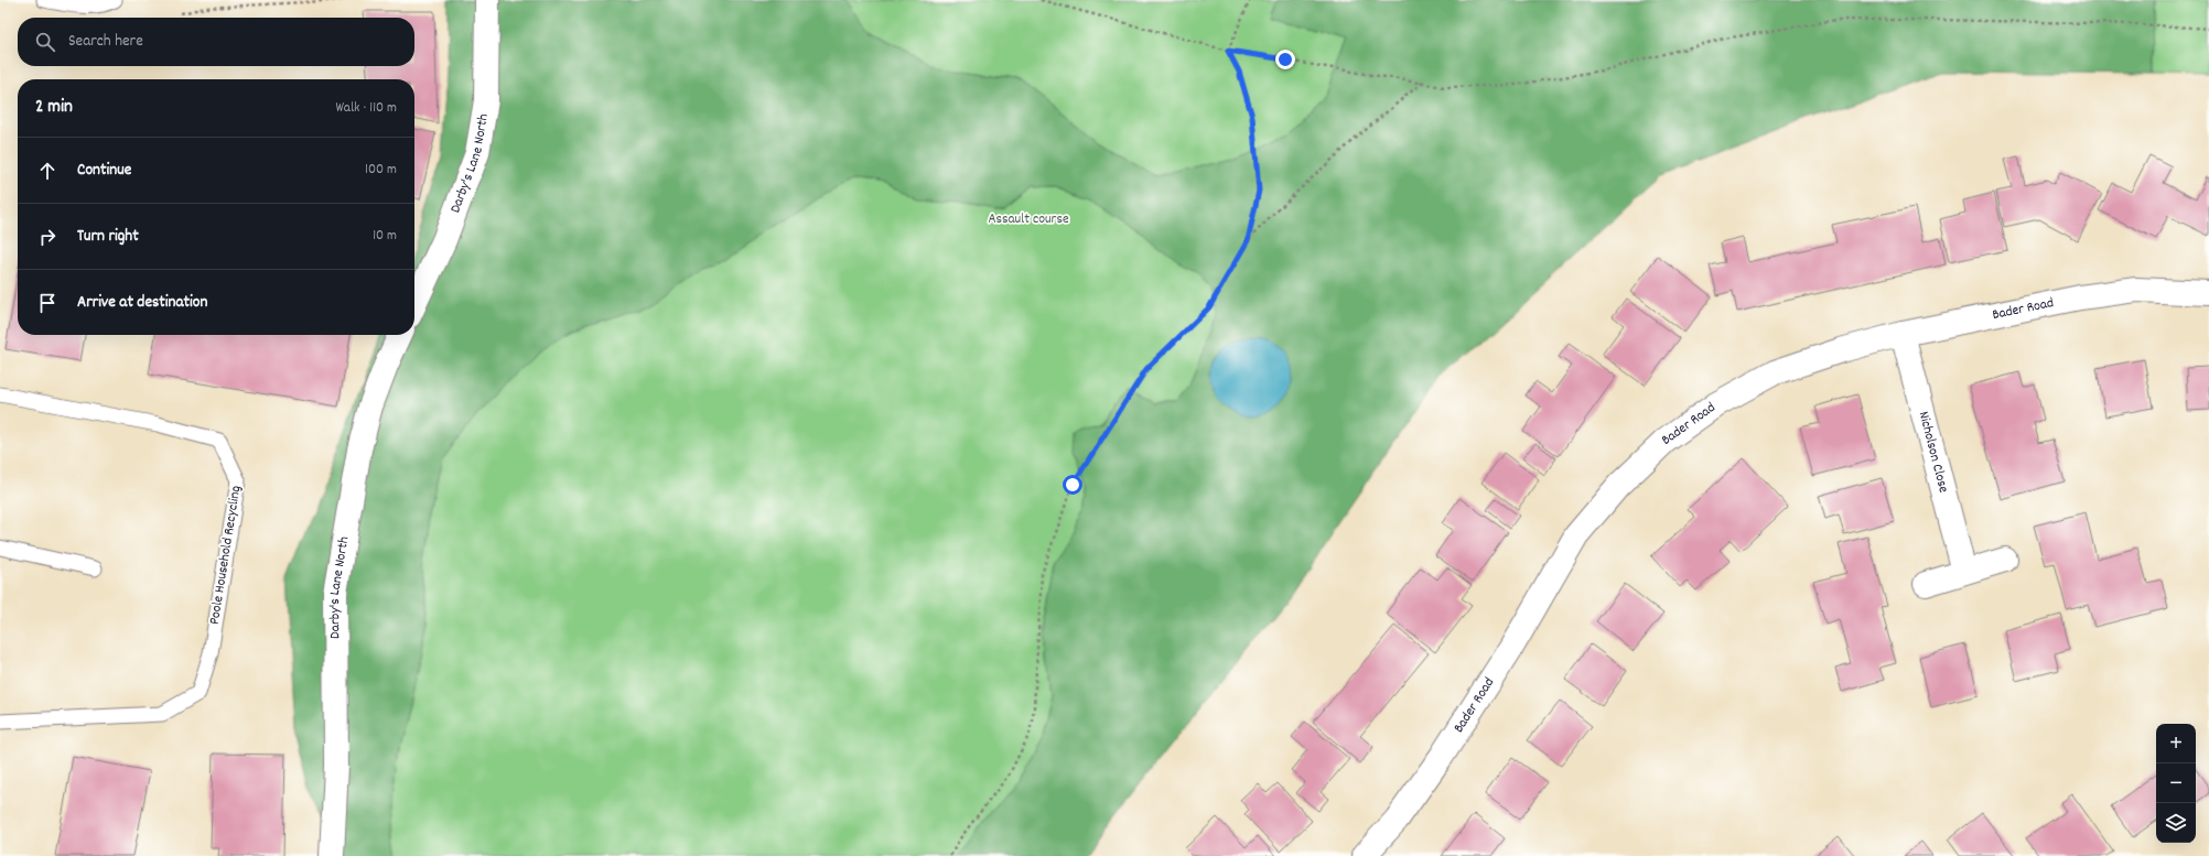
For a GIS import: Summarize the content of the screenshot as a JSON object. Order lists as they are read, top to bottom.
{
  "streets": {
    "street": ["Darby's Lane North", "Bader Road", "Nicholson Close"],
    "lane": ["Poole Household Recycling"]
  },
  "crossings": [
    ["Bader Road", "Nicholson Close"]
  ],
  "parks": ["Assault course"],
  "page": {
    "search": "Search here",
    "heading": ["2 min", "Walk · 110 m"],
    "list": [
      ["Continue", "100 m"],
      ["Turn right", "10 m"],
      "Arrive at destination"
    ],
    "map_buttons": ["+", "−"]
  }
}
